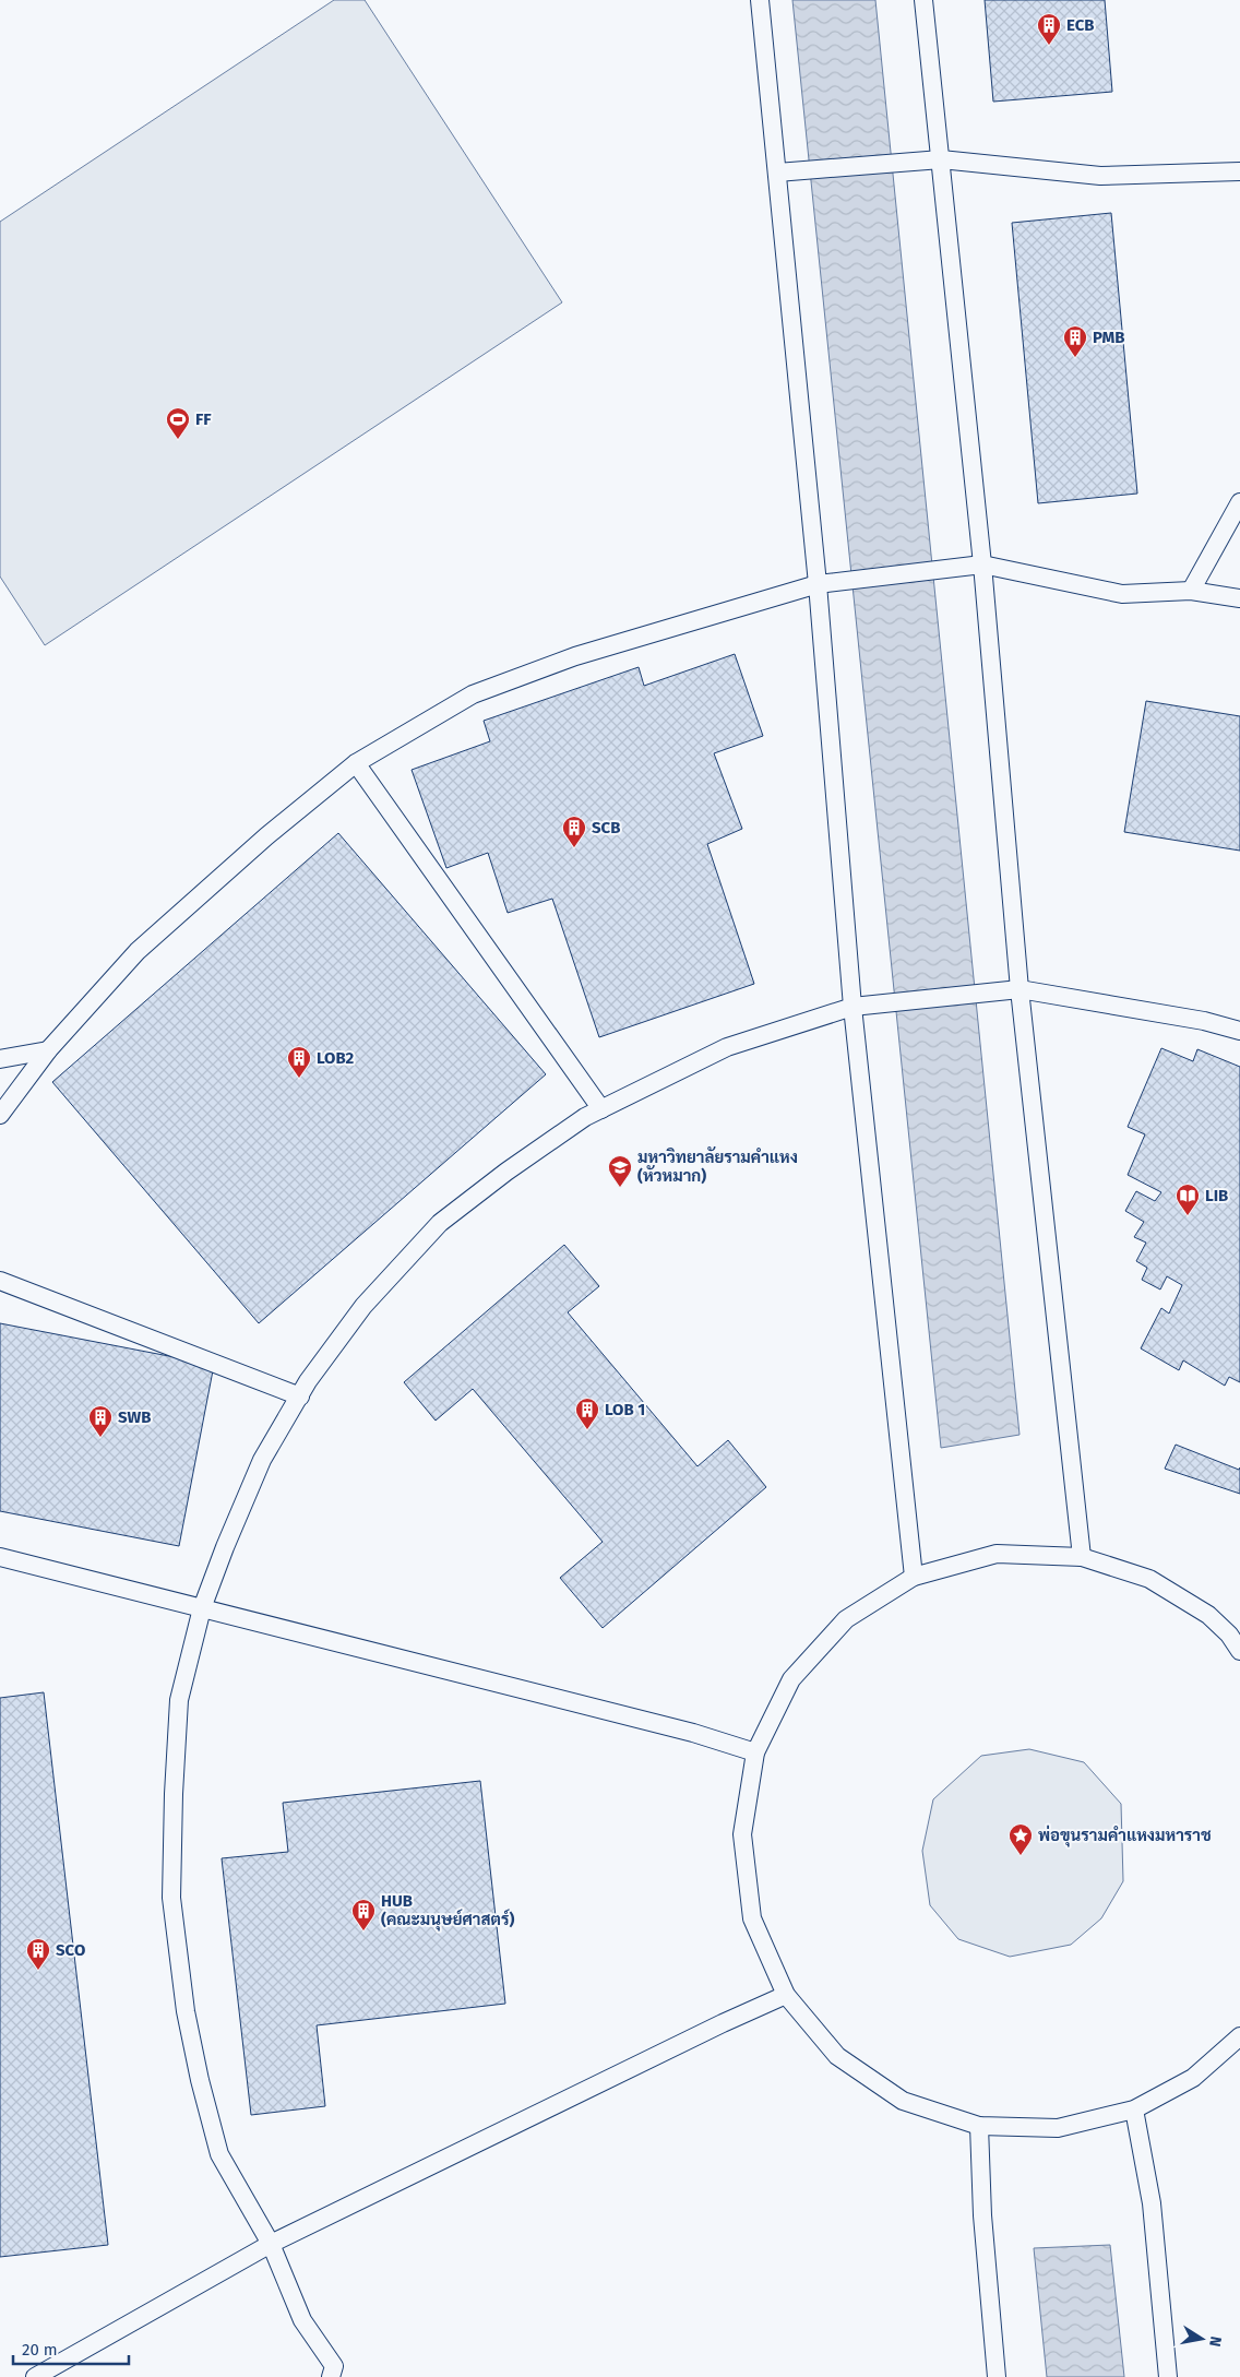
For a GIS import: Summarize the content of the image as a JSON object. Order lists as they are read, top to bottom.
{
  "places": {
    "building": [
      "ECB",
      "PMB",
      "SCB",
      "LOB2",
      "LOB 1",
      "SWB",
      "HUB (คณะมนุษย์ศาสตร์)",
      "SCO"
    ],
    "sports": ["FF"],
    "school or university": ["มหาวิทยาลัยรามคำแหง (หัวหมาก)"],
    "library": ["LIB"],
    "place": ["พ่อขุนรามคำแหงมหาราช"]
  },
  "scale_bar": "20 m",
  "north": "right"
}
